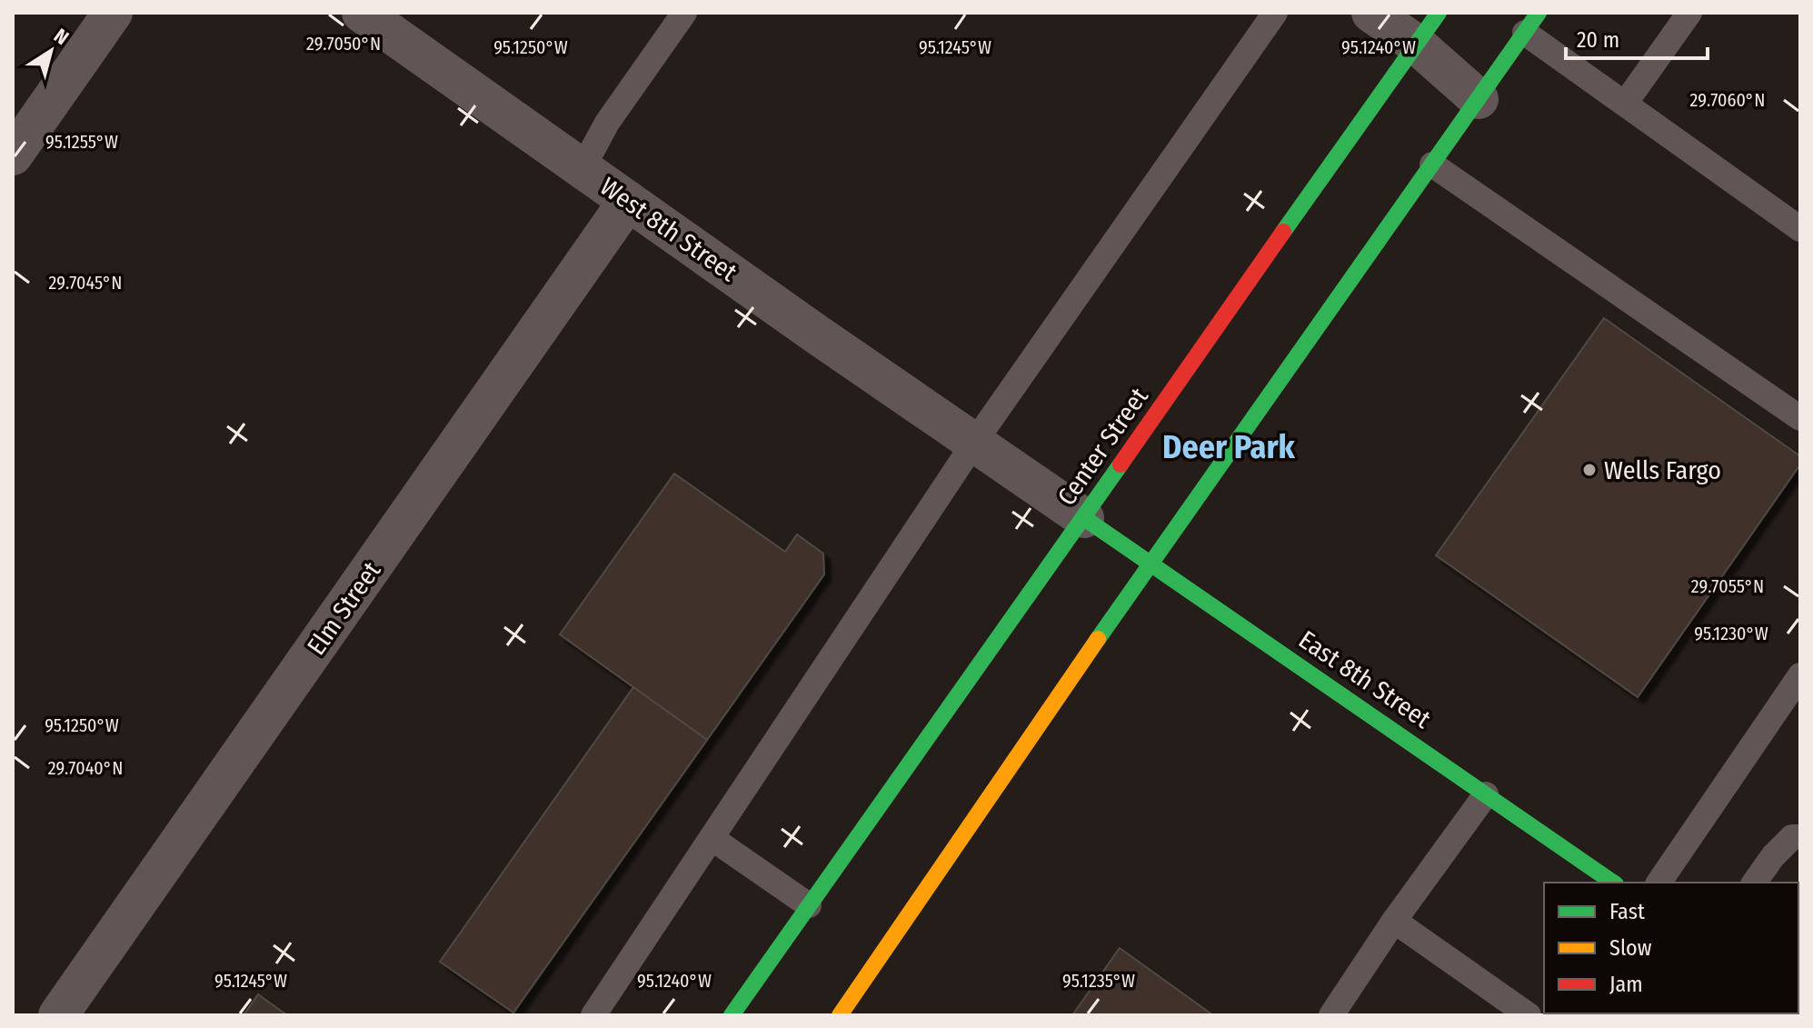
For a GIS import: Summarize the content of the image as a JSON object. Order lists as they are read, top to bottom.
{
  "streets": {
    "main road": ["Center Street", "East 8th Street"],
    "street": ["West 8th Street", "Elm Street"]
  },
  "crossings": [
    ["West 8th Street", "Center Street"],
    ["West 8th Street", "Elm Street"],
    ["West 8th Street", "East 8th Street"],
    ["Center Street", "East 8th Street"]
  ],
  "districts": ["Deer Park"],
  "places": ["Wells Fargo"],
  "legend": ["Fast", "Slow", "Jam"],
  "scale_bar": "20 m",
  "north": "top right",
  "coordinates": [
    "29.7050°N",
    "95.1250°W",
    "95.1245°W",
    "95.1240°W",
    "29.7060°N",
    "95.1255°W",
    "29.7045°N",
    "29.7055°N",
    "95.1230°W",
    "29.7040°N",
    "95.1235°W"
  ]
}
